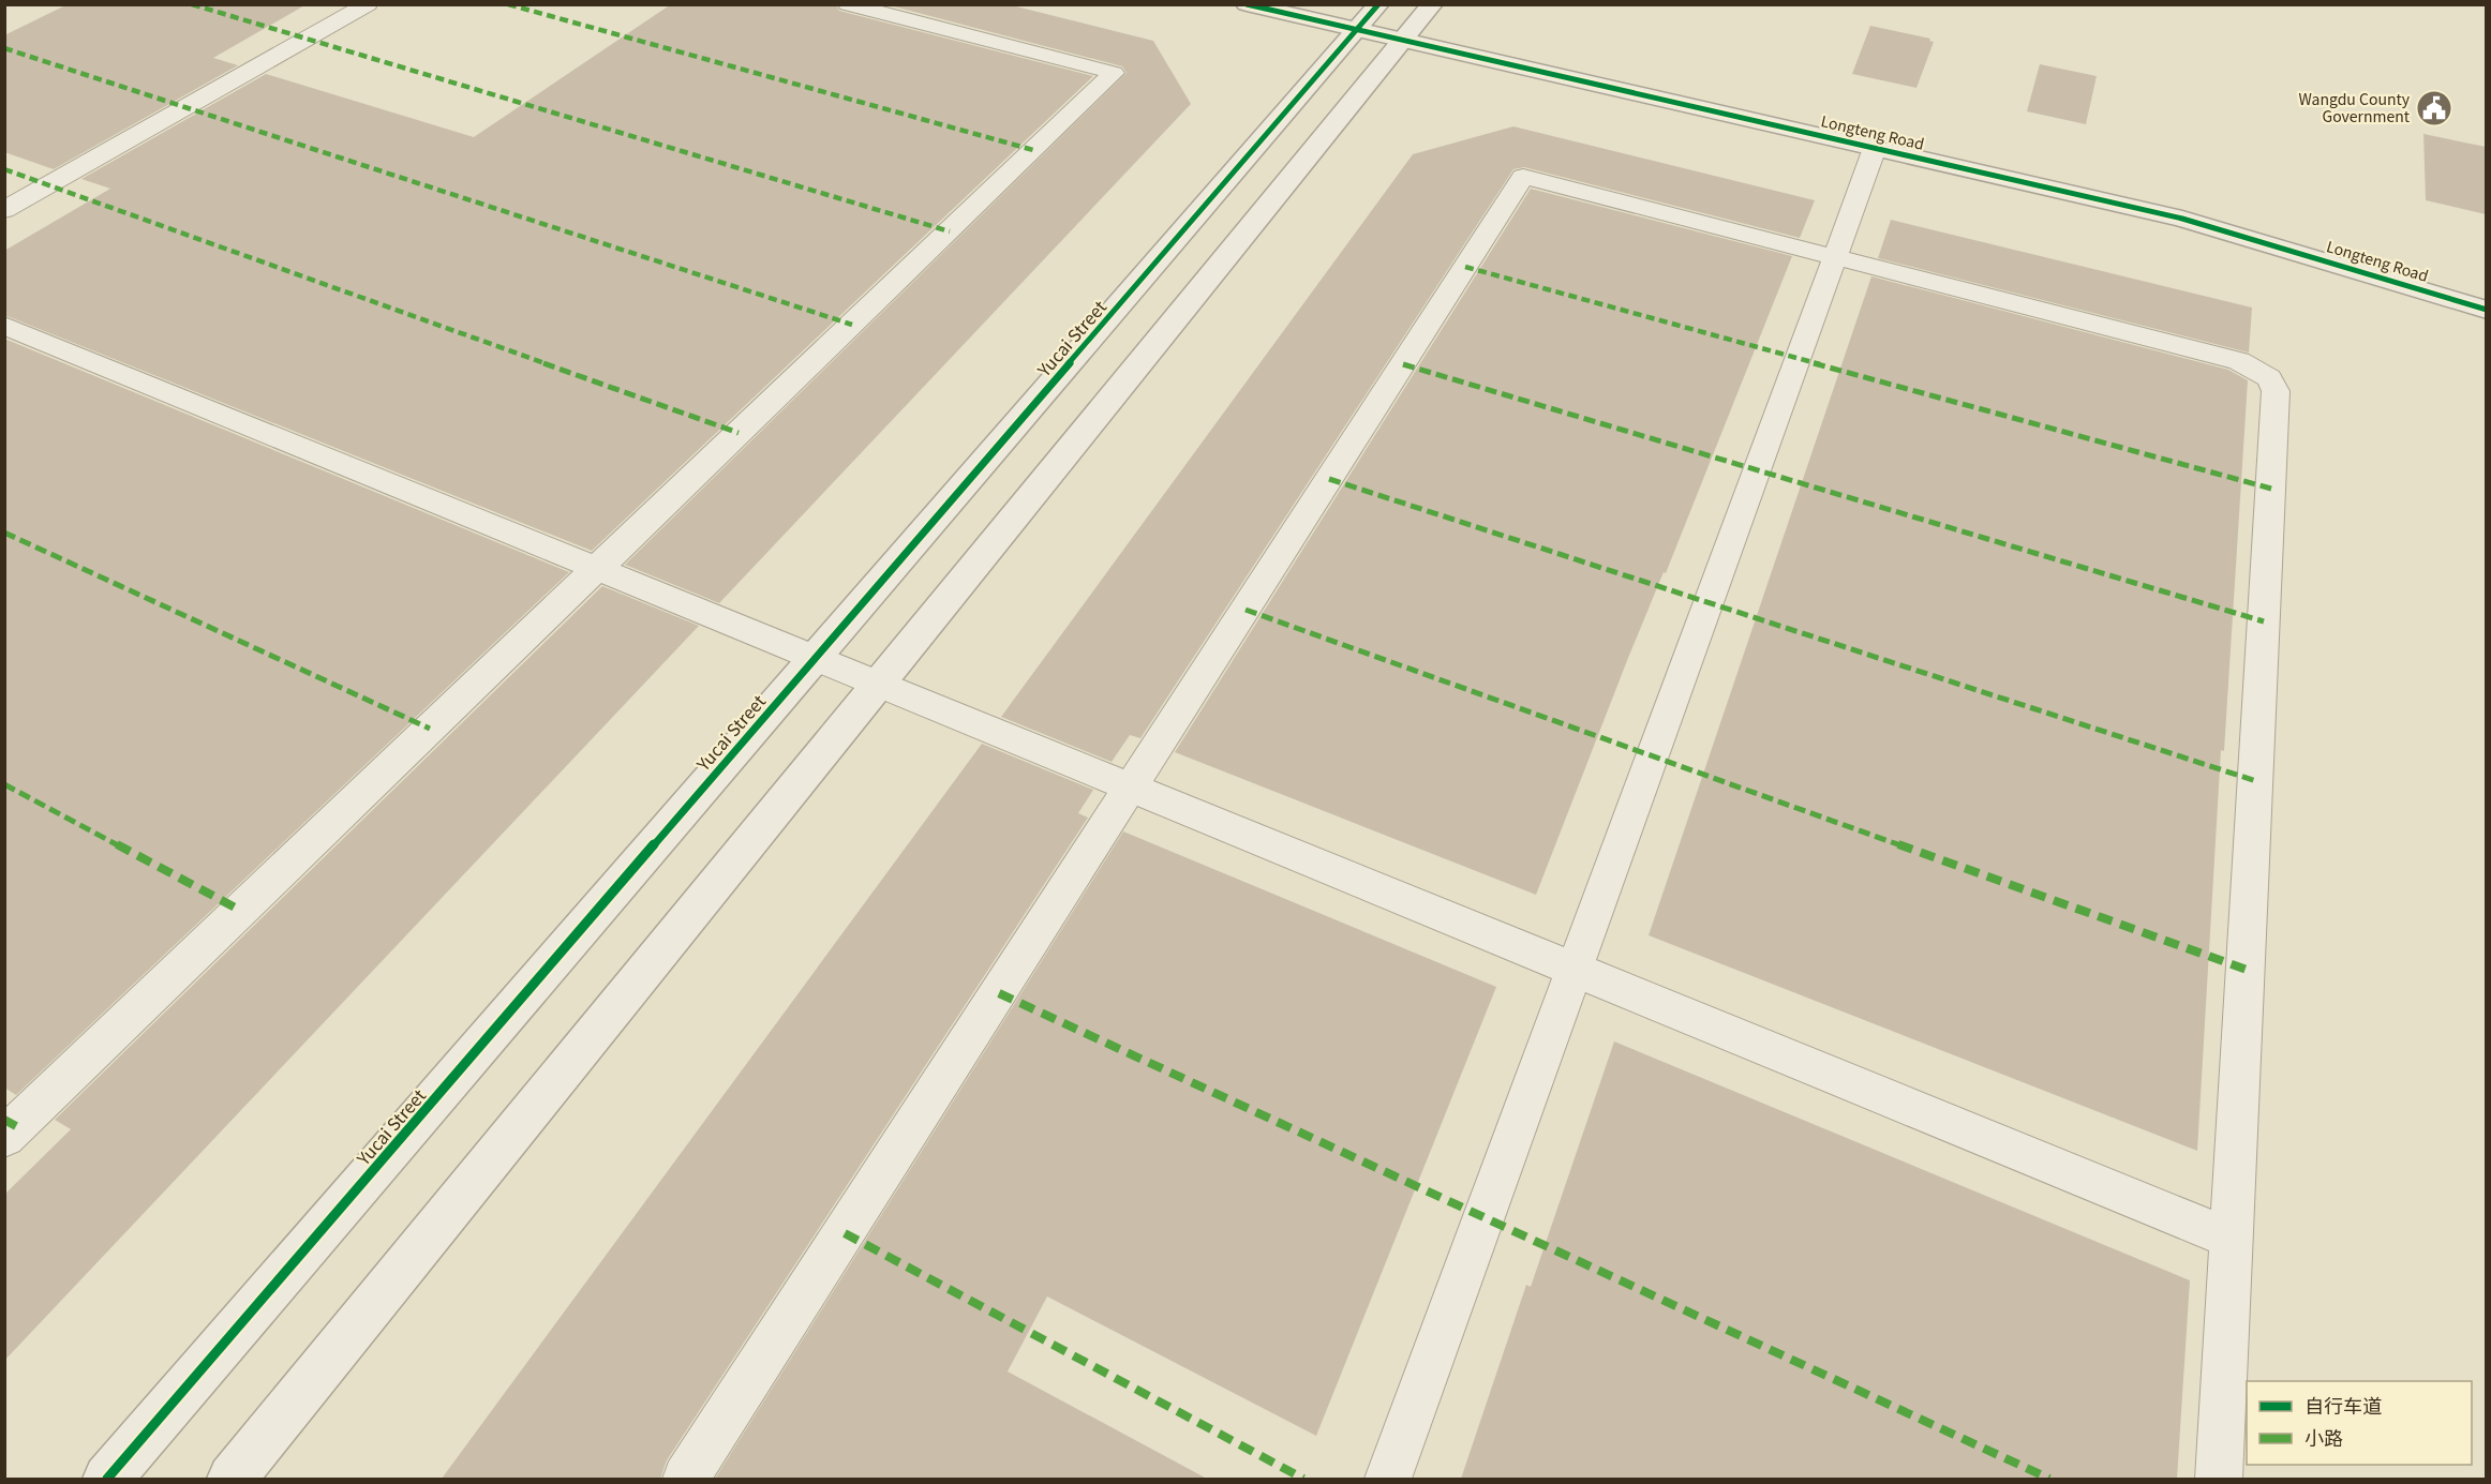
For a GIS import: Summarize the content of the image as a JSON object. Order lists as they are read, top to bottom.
{
  "streets": {
    "street": ["Longteng Road", "Yucai Street"]
  },
  "crossings": [
    ["Longteng Road", "Yucai Street"]
  ],
  "places": {
    "public building": ["Wangdu County Government"]
  },
  "legend": ["自行车道", "小路"]
}
